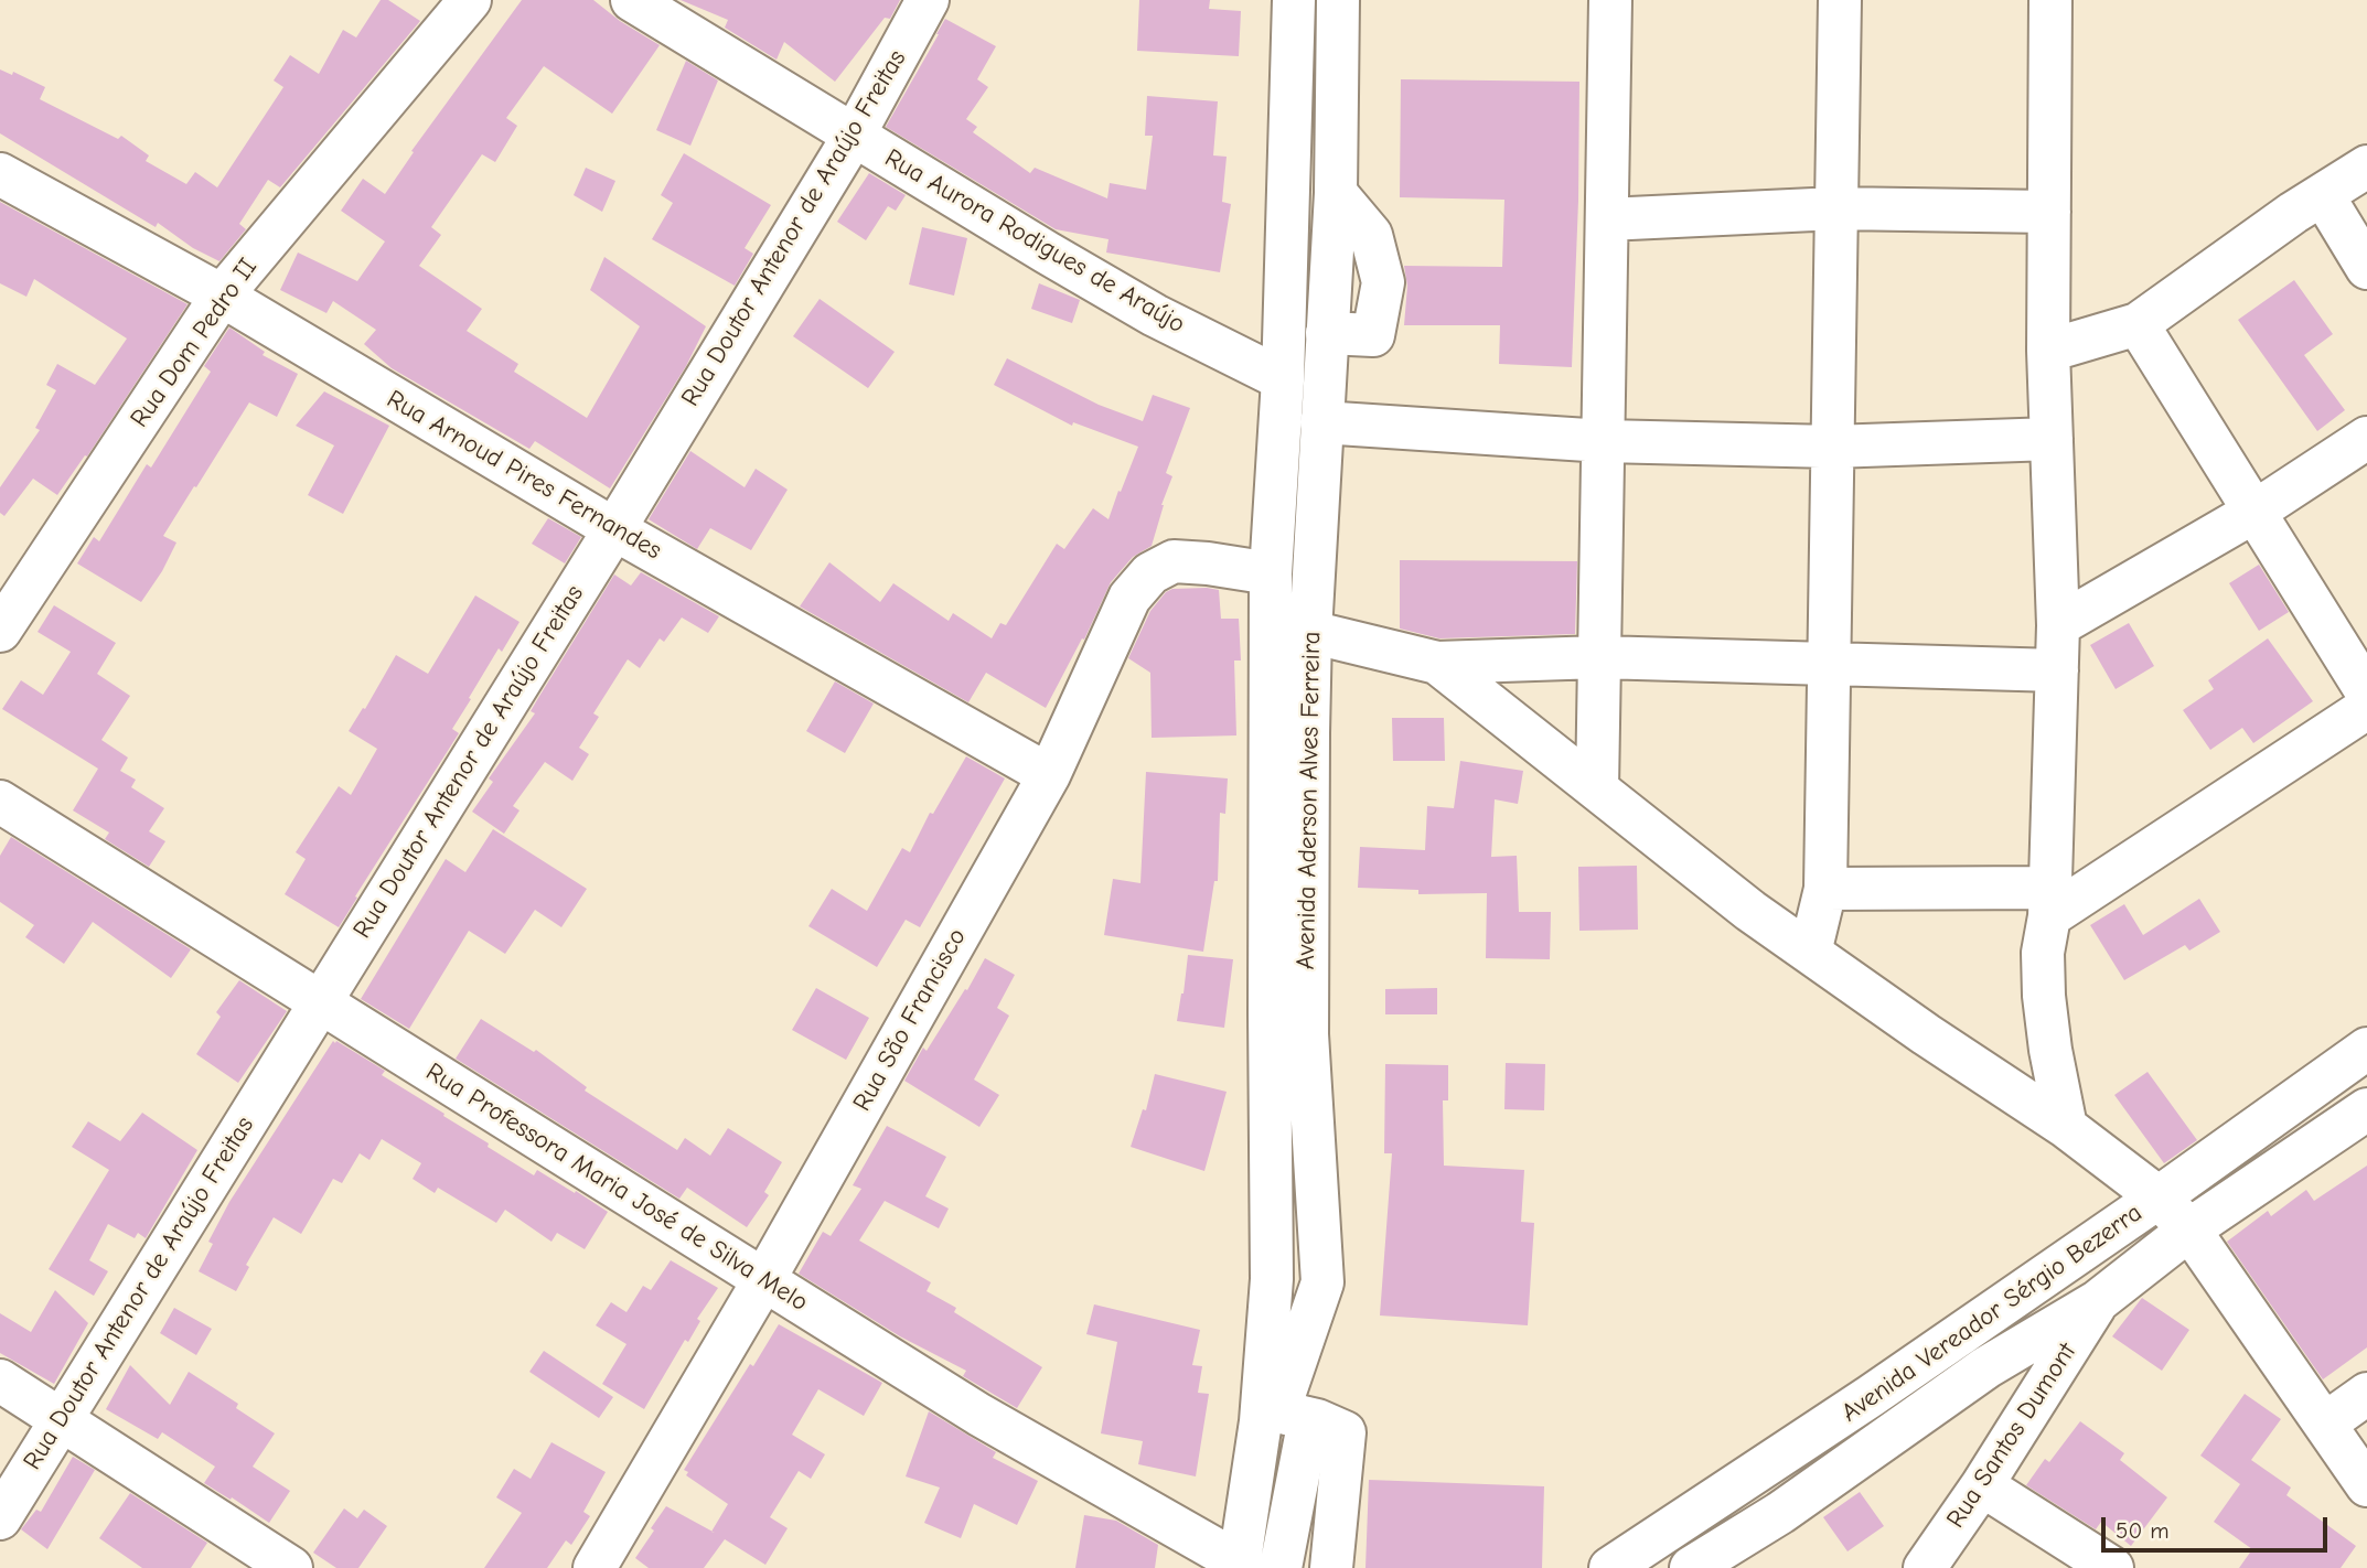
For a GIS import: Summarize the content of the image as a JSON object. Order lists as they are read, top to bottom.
{
  "streets": {
    "street": [
      "Rua Doutor Antenor de Araújo Freitas",
      "Rua Aurora Rodigues de Araújo",
      "Rua Dom Pedro II",
      "Rua Arnoud Pires Fernandes",
      "Avenida Aderson Alves Ferreira",
      "Rua São Francisco",
      "Rua Professora Maria José de Silva Melo",
      "Avenida Vereador Sérgio Bezerra",
      "Rua Santos Dumont"
    ]
  },
  "crossings": [
    ["Rua Doutor Antenor de Araújo Freitas", "Rua Aurora Rodigues de Araújo"],
    ["Rua Doutor Antenor de Araújo Freitas", "Rua Arnoud Pires Fernandes"],
    ["Rua Doutor Antenor de Araújo Freitas", "Rua Professora Maria José de Silva Melo"],
    ["Rua Aurora Rodigues de Araújo", "Avenida Aderson Alves Ferreira"],
    ["Rua Dom Pedro II", "Rua Arnoud Pires Fernandes"],
    ["Rua Arnoud Pires Fernandes", "Rua São Francisco"],
    ["Avenida Aderson Alves Ferreira", "Rua São Francisco"],
    ["Avenida Aderson Alves Ferreira", "Rua Professora Maria José de Silva Melo"],
    ["Rua São Francisco", "Rua Professora Maria José de Silva Melo"],
    ["Avenida Vereador Sérgio Bezerra", "Rua Santos Dumont"]
  ],
  "scale_bar": "50 m"
}
